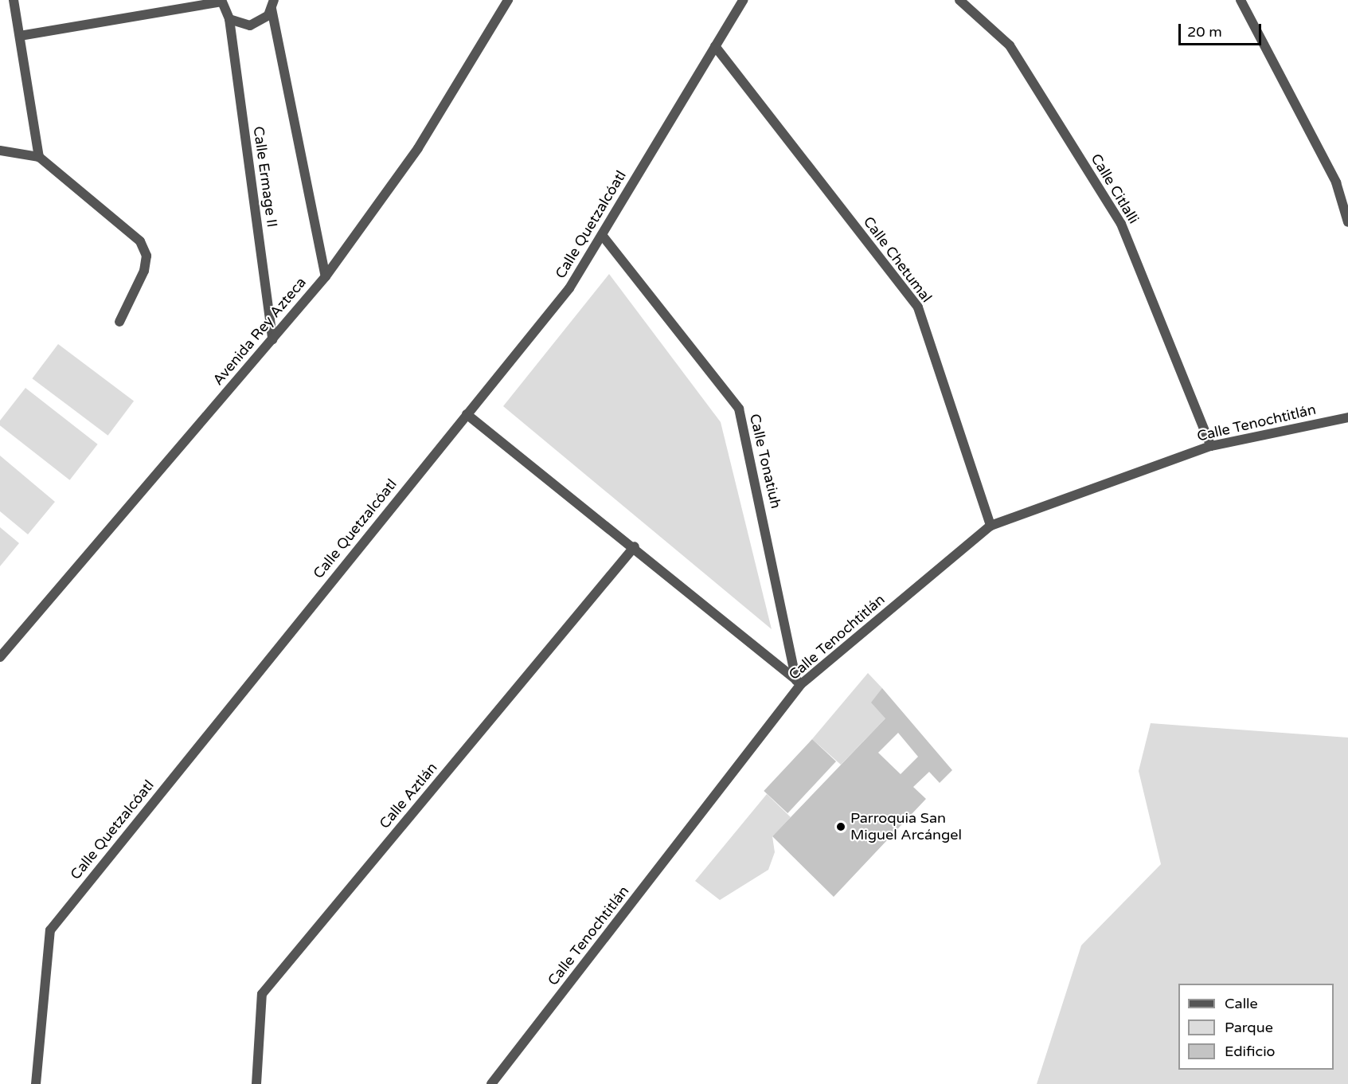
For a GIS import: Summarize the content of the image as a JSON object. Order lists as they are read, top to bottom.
{
  "streets": {
    "street": [
      "Calle Ermage II",
      "Calle Citlalli",
      "Calle Quetzalcóatl",
      "Calle Chetumal",
      "Avenida Rey Azteca",
      "Calle Tenochtitlán",
      "Calle Tonatiuh",
      "Calle Aztlán"
    ]
  },
  "crossings": [
    ["Calle Ermage II", "Avenida Rey Azteca"],
    ["Calle Citlalli", "Calle Tenochtitlán"],
    ["Calle Quetzalcóatl", "Calle Chetumal"],
    ["Calle Quetzalcóatl", "Calle Tonatiuh"],
    ["Calle Chetumal", "Calle Tenochtitlán"],
    ["Calle Tenochtitlán", "Calle Tonatiuh"]
  ],
  "places": ["Parroquia San Miguel Arcángel"],
  "legend": ["Calle", "Parque", "Edificio"],
  "scale_bar": "20 m"
}
